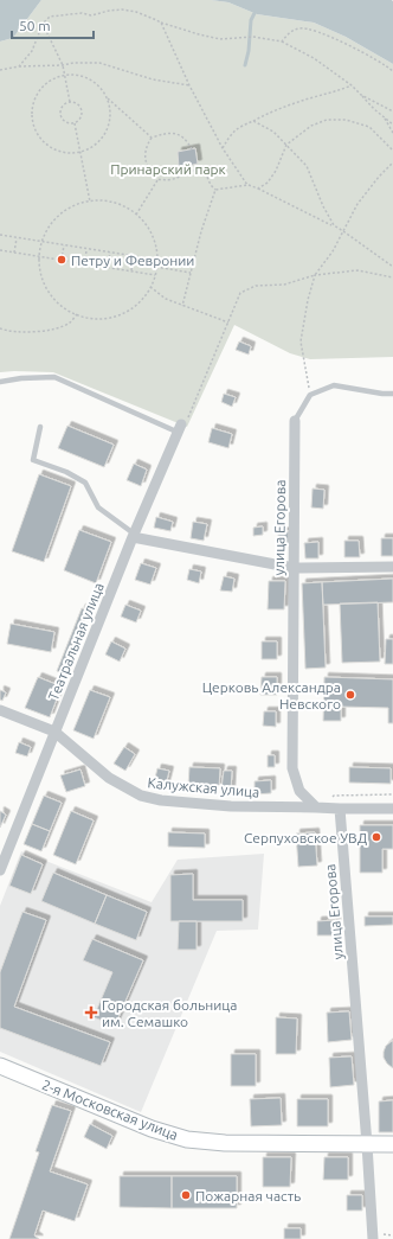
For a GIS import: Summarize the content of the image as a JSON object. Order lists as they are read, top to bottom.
{
  "streets": {
    "street": [
      "улица Егорова",
      "Театральная улица",
      "Калужская улица",
      "2-я Московская улица"
    ]
  },
  "crossings": [
    ["улица Егорова", "Калужская улица"],
    ["улица Егорова", "2-я Московская улица"],
    ["Театральная улица", "Калужская улица"]
  ],
  "parks": ["Принарский парк"],
  "places": {
    "other": [
      "Петру и Февронии",
      "Церковь Александра Невского",
      "Серпуховское УВД",
      "Пожарная часть"
    ],
    "health": ["Городская больница им. Семашко"]
  },
  "scale_bar": "50 m"
}
